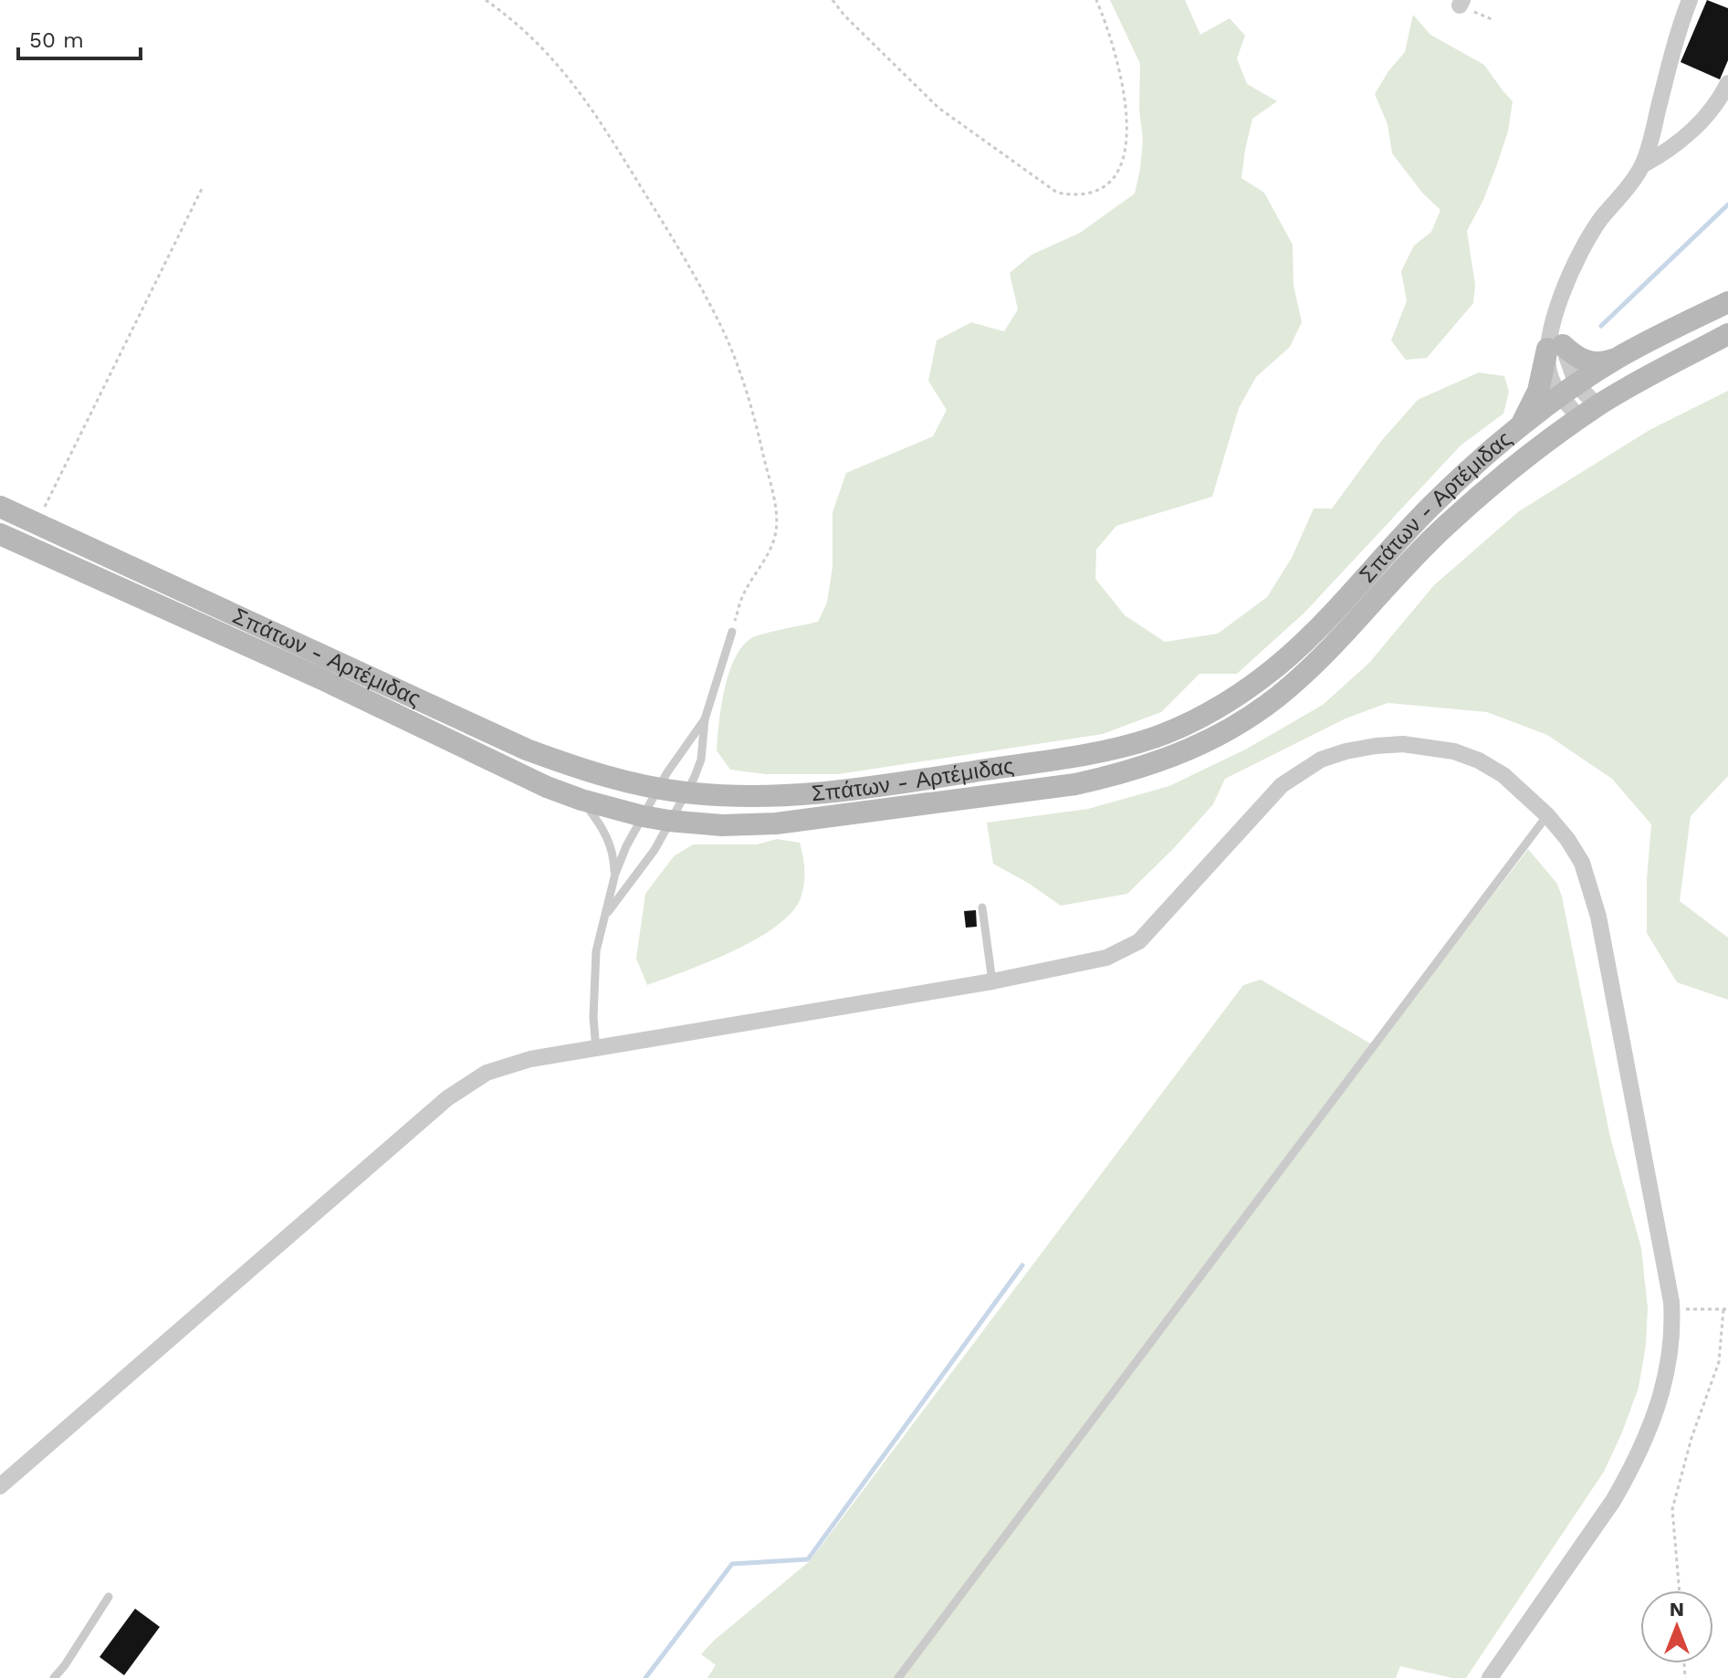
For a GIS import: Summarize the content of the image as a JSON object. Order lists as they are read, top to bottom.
{
  "streets": {
    "main road": ["Σπάτων - Αρτέμιδας"]
  },
  "scale_bar": "50 m",
  "north": "top"
}
